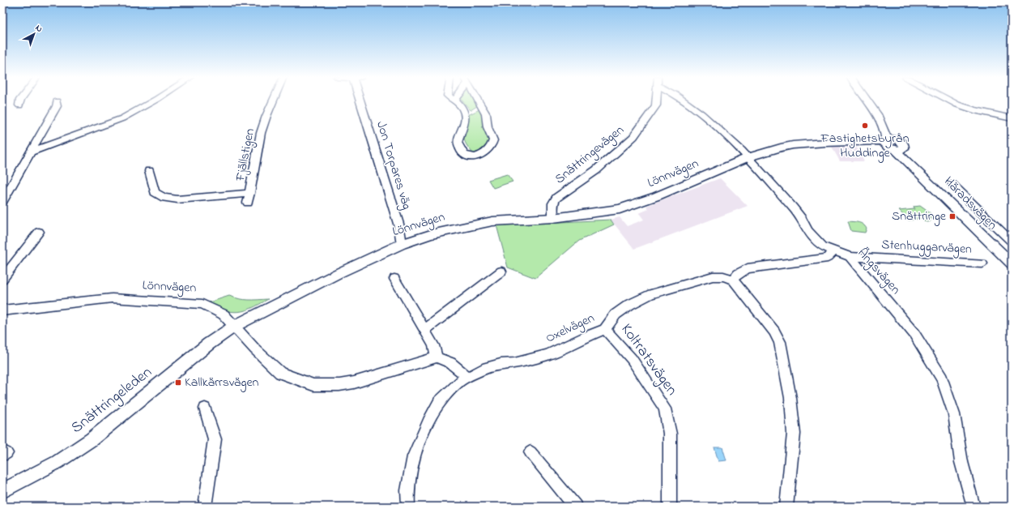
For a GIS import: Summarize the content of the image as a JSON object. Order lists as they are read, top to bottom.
{
  "streets": {
    "street": [
      "Fjällstigen",
      "Snättringevägen",
      "Jon Torpares väg",
      "Lönnvägen",
      "Häradsvägen",
      "Stenhuggarvägen",
      "Ängsvägen",
      "Oxelvägen",
      "Koltratsvägen",
      "Snättringeleden"
    ]
  },
  "crossings": [
    ["Snättringevägen", "Lönnvägen"],
    ["Jon Torpares väg", "Lönnvägen"],
    ["Lönnvägen", "Häradsvägen"],
    ["Lönnvägen", "Ängsvägen"],
    ["Lönnvägen", "Snättringeleden"],
    ["Stenhuggarvägen", "Ängsvägen"],
    ["Oxelvägen", "Koltratsvägen"]
  ],
  "places": {
    "other": ["Fastighetsbyrån Huddinge"],
    "transit": ["Snättringe", "Kallkärrsvägen"]
  },
  "north": "top right"
}
